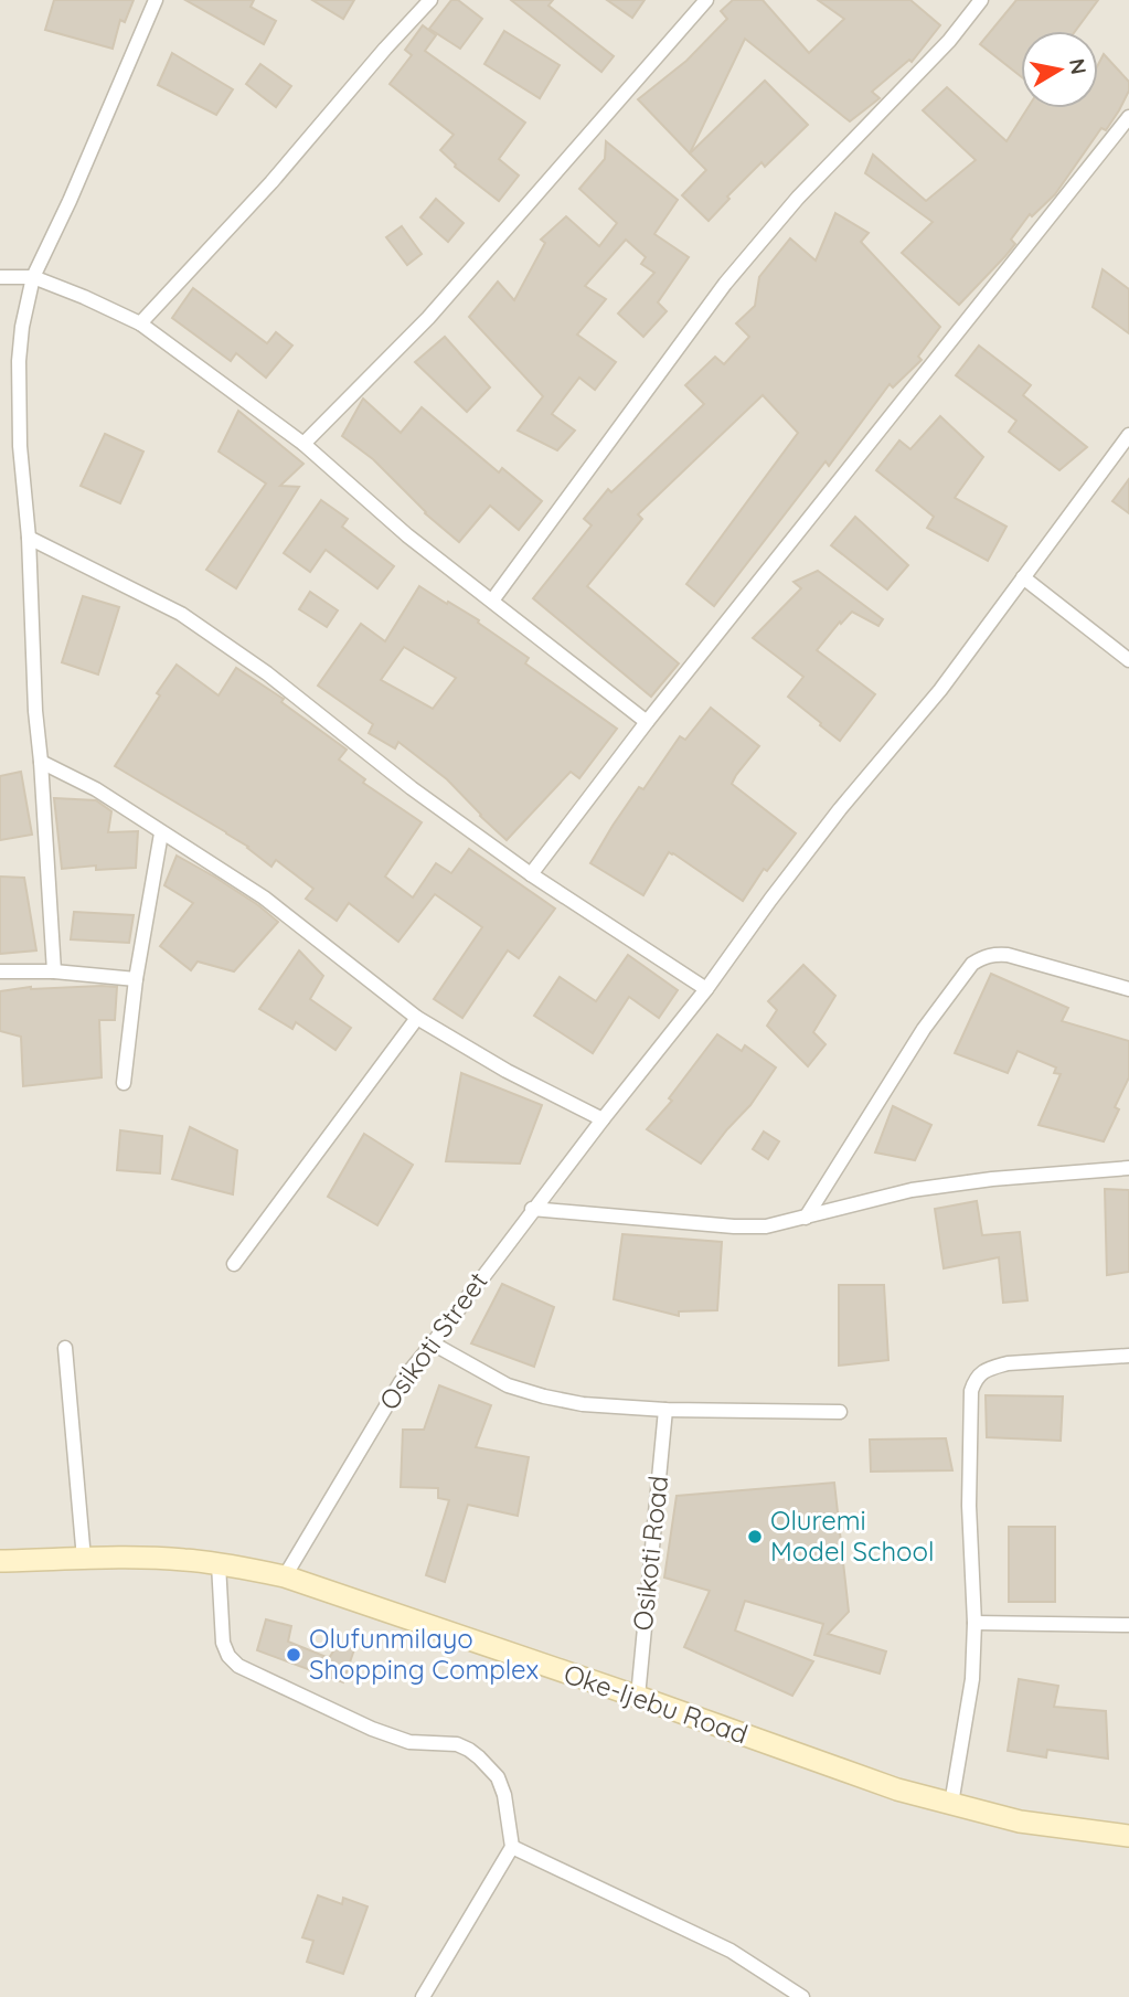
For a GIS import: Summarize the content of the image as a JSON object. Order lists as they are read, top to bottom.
{
  "streets": {
    "main road": ["Oke-Ijebu Road"],
    "street": ["Osikoti Street", "Osikoti Road"]
  },
  "crossings": [
    ["Osikoti Street", "Oke-Ijebu Road"],
    ["Osikoti Road", "Oke-Ijebu Road"]
  ],
  "places": ["Oluremi Model School", "Olufunmilayo Shopping Complex"],
  "north": "right"
}
